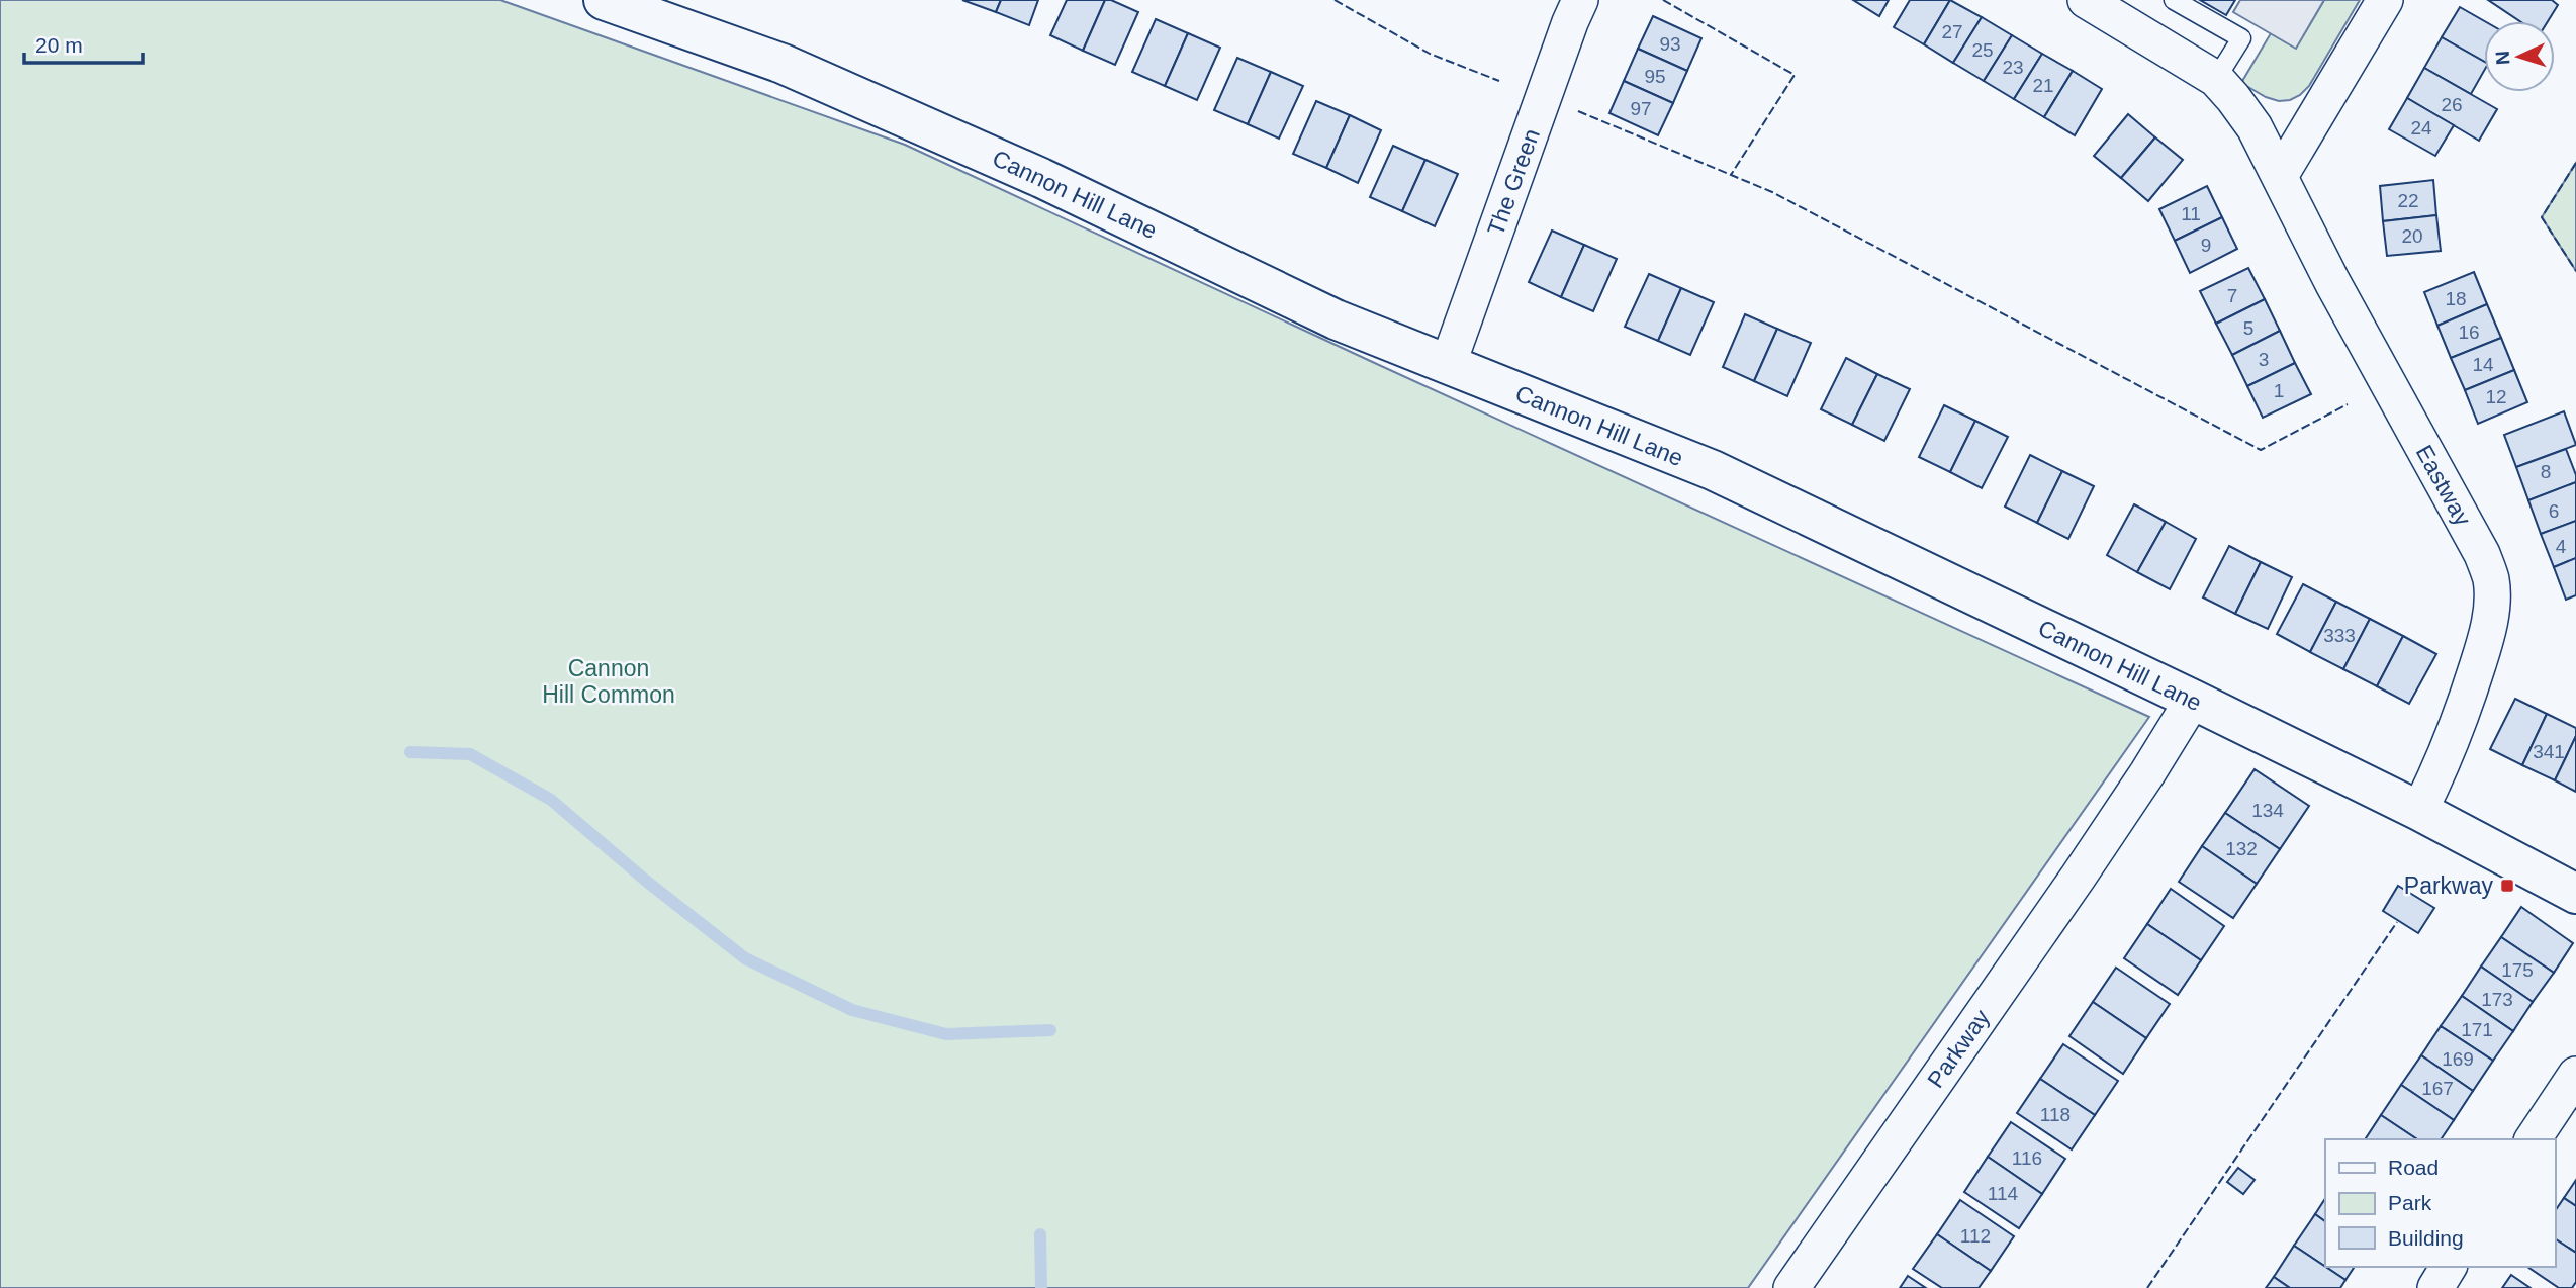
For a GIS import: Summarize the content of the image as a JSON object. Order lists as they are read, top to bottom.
{
  "streets": {
    "street": [
      "The Green",
      "Cannon Hill Lane",
      "Eastway",
      "Parkway"
    ]
  },
  "crossings": [
    ["The Green", "Cannon Hill Lane"],
    ["Cannon Hill Lane", "Eastway"],
    ["Cannon Hill Lane", "Parkway"]
  ],
  "parks": ["Cannon Hill Common"],
  "places": {
    "transit": ["Parkway"]
  },
  "house_numbers": [
    "27",
    "93",
    "25",
    "23",
    "95",
    "21",
    "26",
    "97",
    "24",
    "22",
    "11",
    "20",
    "9",
    "7",
    "18",
    "5",
    "16",
    "3",
    "14",
    "1",
    "12",
    "8",
    "6",
    "4",
    "333",
    "341",
    "134",
    "132",
    "175",
    "173",
    "171",
    "169",
    "167",
    "118",
    "116",
    "114",
    "112"
  ],
  "legend": ["Road", "Park", "Building"],
  "scale_bar": "20 m",
  "north": "left"
}
